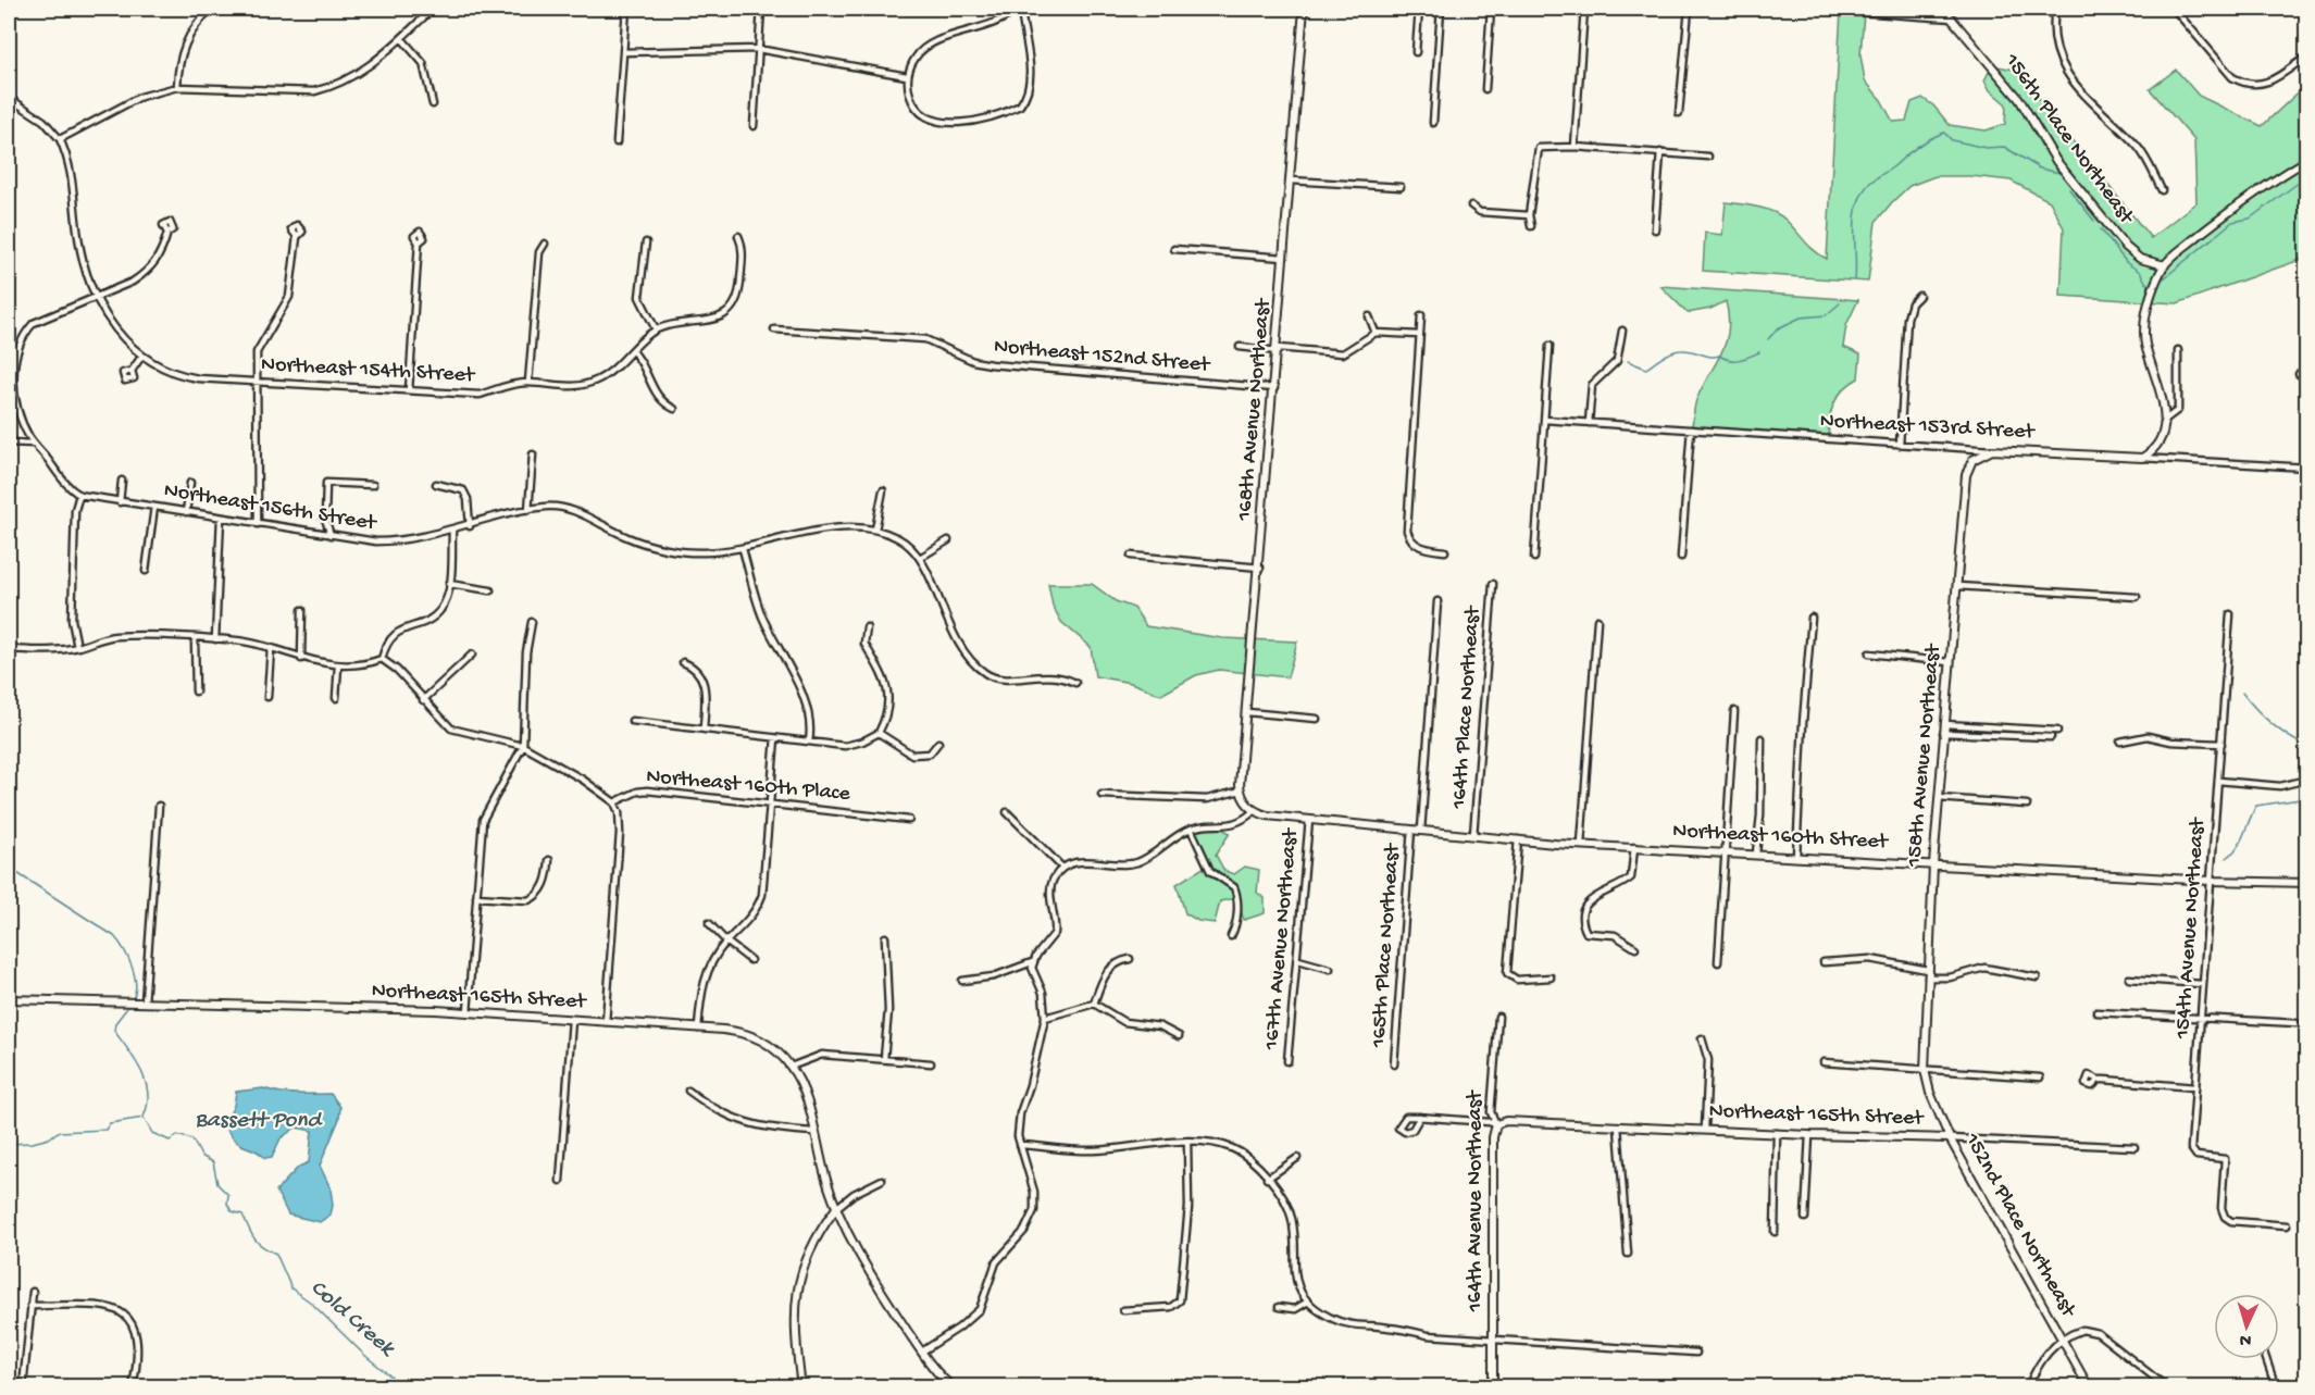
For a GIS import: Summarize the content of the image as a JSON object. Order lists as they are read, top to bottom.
{
  "streets": {
    "street": [
      "156th Place Northeast",
      "Northeast 152nd Street",
      "Northeast 154th Street",
      "168th Avenue Northeast",
      "Northeast 153rd Street",
      "Northeast 156th Street",
      "164th Place Northeast",
      "158th Avenue Northeast",
      "Northeast 160th Place",
      "Northeast 160th Street",
      "154th Avenue Northeast",
      "167th Avenue Northeast",
      "165th Place Northeast",
      "Northeast 165th Street",
      "164th Avenue Northeast",
      "152nd Place Northeast"
    ]
  },
  "crossings": [
    ["Northeast 152nd Street", "168th Avenue Northeast"],
    ["Northeast 153rd Street", "158th Avenue Northeast"],
    ["164th Place Northeast", "Northeast 160th Street"],
    ["158th Avenue Northeast", "Northeast 160th Street"],
    ["158th Avenue Northeast", "152nd Place Northeast"],
    ["Northeast 160th Street", "154th Avenue Northeast"],
    ["Northeast 160th Street", "167th Avenue Northeast"],
    ["Northeast 160th Street", "165th Place Northeast"],
    ["Northeast 165th Street", "164th Avenue Northeast"],
    ["Northeast 165th Street", "152nd Place Northeast"]
  ],
  "water": ["Bassett Pond", "Cold Creek"],
  "north": "bottom"
}
